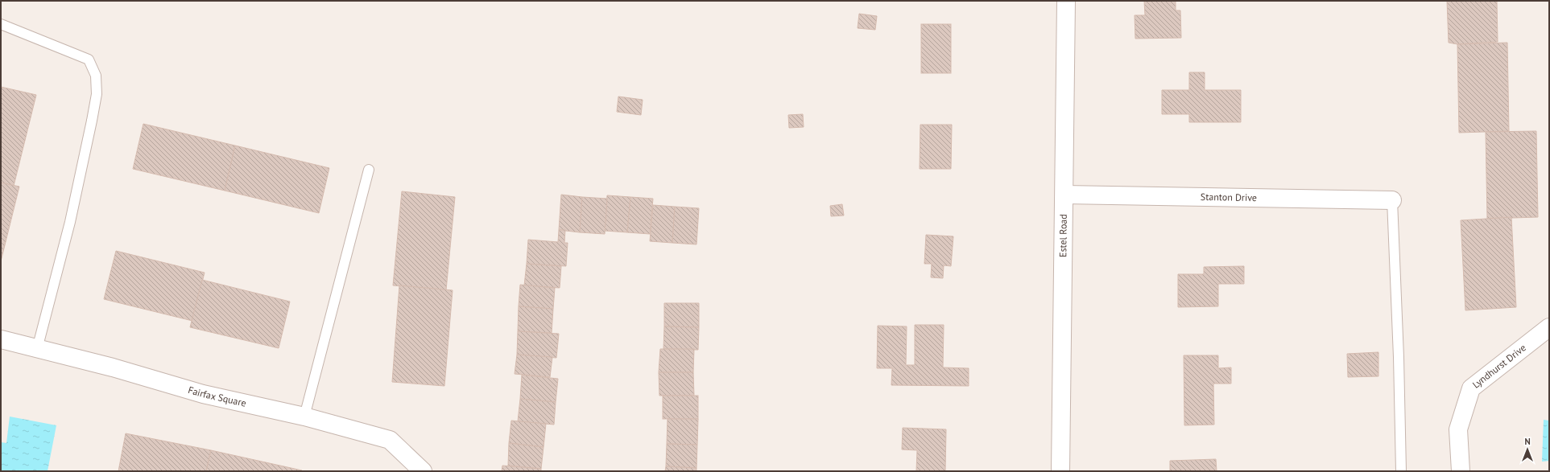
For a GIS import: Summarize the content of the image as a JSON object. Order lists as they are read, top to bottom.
{
  "streets": {
    "street": [
      "Stanton Drive",
      "Estel Road",
      "Lyndhurst Drive",
      "Fairfax Square"
    ]
  },
  "crossings": [
    ["Stanton Drive", "Estel Road"]
  ],
  "north": "top"
}
